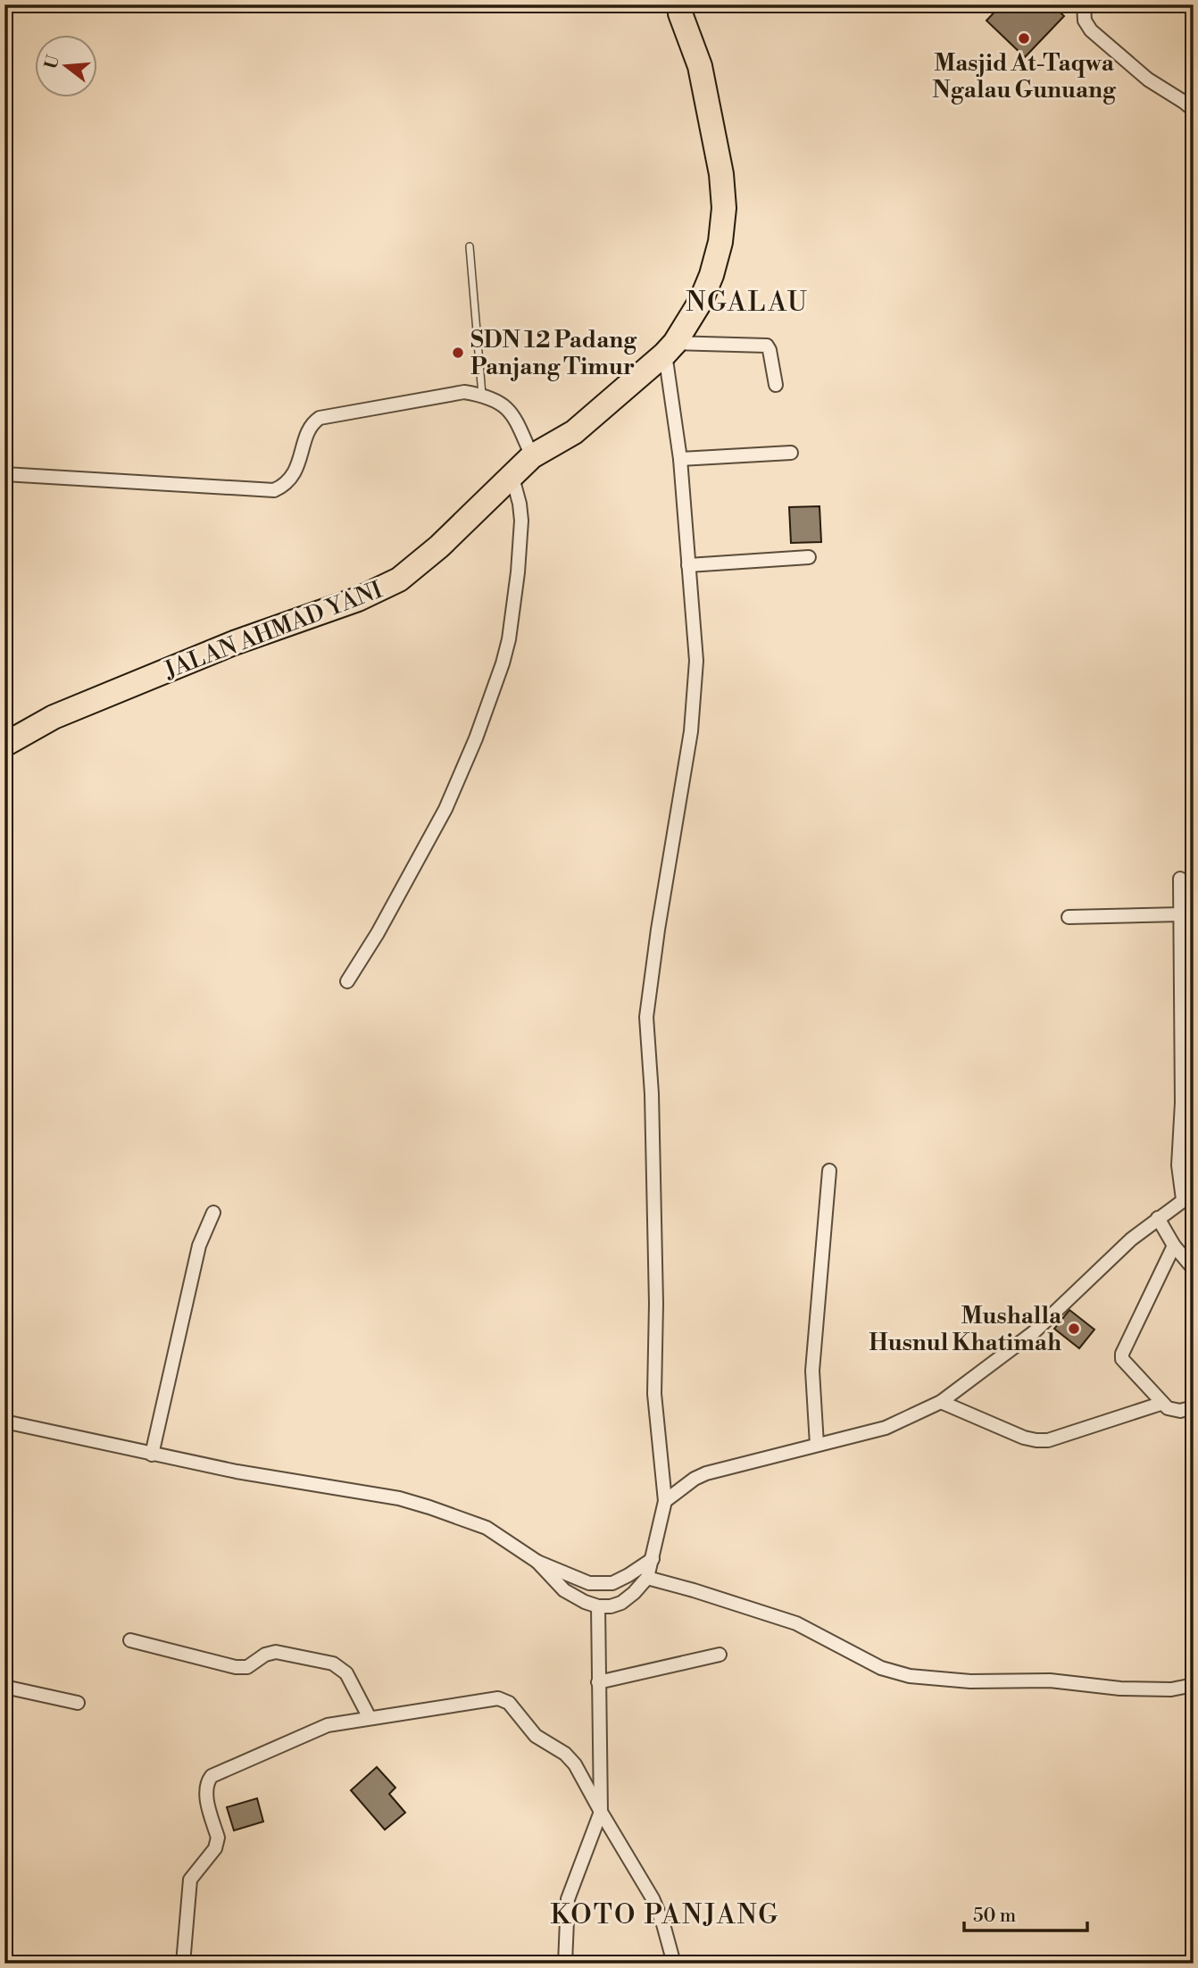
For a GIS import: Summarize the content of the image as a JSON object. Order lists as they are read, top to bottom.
{
  "streets": {
    "highway": ["JALAN AHMAD YANI"]
  },
  "districts": ["NGALAU", "KOTO PANJANG"],
  "places": ["Masjid At-Taqwa Ngalau Gunuang", "SDN 12 Padang Panjang Timur", "Mushalla Husnul Khatimah"],
  "scale_bar": "50 m",
  "north": "left"
}
